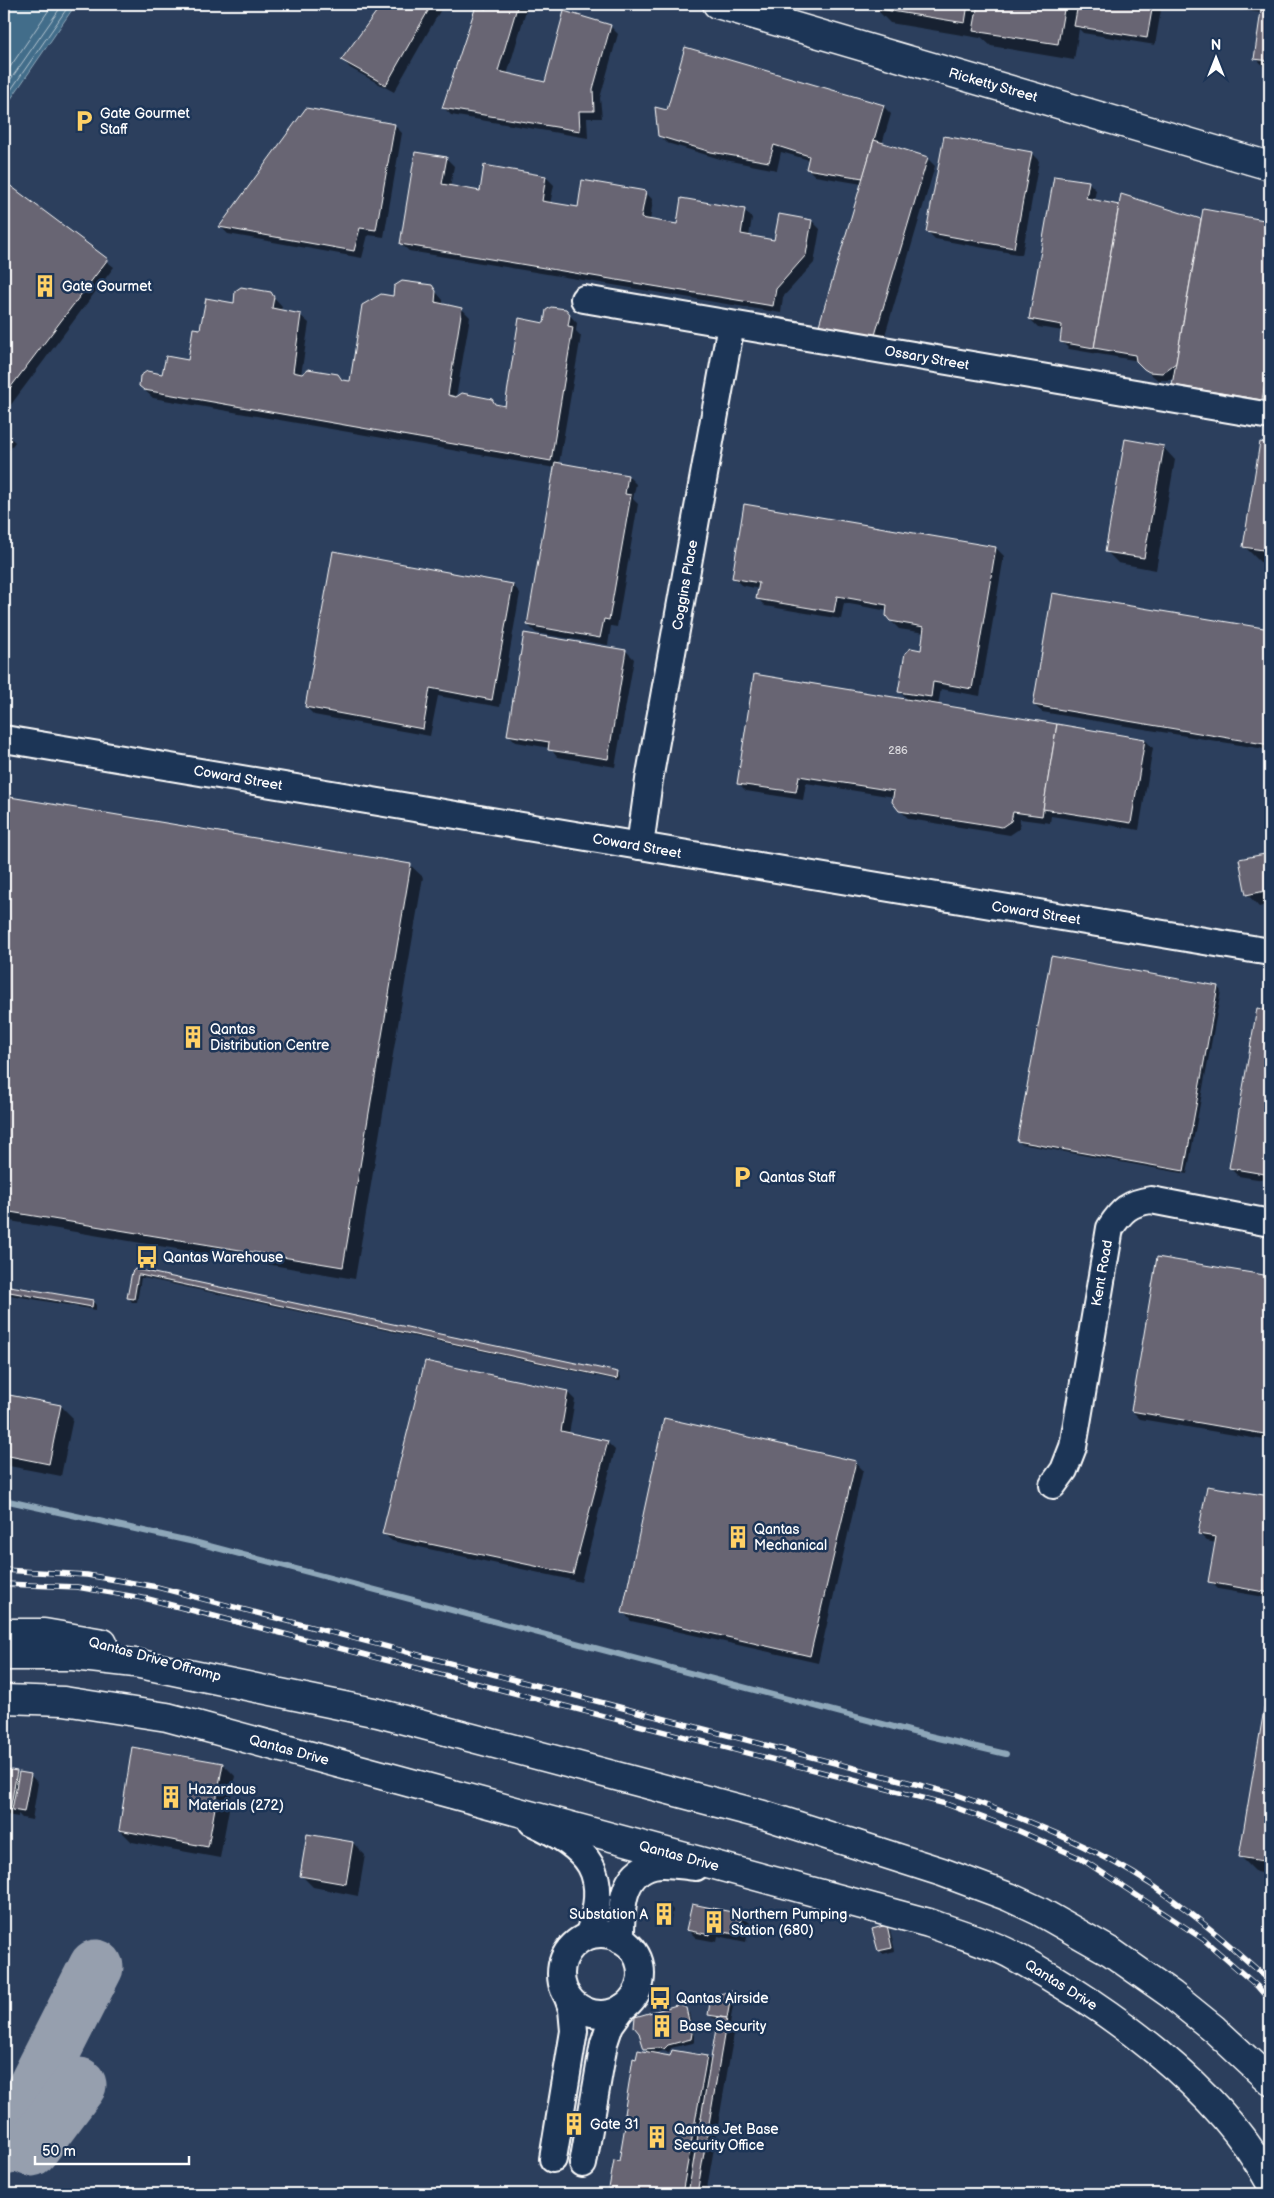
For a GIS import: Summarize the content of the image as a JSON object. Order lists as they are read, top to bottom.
{
  "streets": {
    "main road": ["Ricketty Street", "Qantas Drive Offramp", "Qantas Drive"],
    "street": [
      "Ossary Street",
      "Coggins Place",
      "Coward Street",
      "Kent Road"
    ]
  },
  "crossings": [
    ["Ossary Street", "Coggins Place"],
    ["Coggins Place", "Coward Street"]
  ],
  "places": {
    "parking": ["Gate Gourmet Staff", "Qantas Staff"],
    "building": [
      "Gate Gourmet",
      "Qantas Distribution Centre",
      "Qantas Mechanical",
      "Hazardous Materials (272)",
      "Substation A",
      "Northern Pumping Station (680)",
      "Base Security",
      "Gate 31",
      "Qantas Jet Base Security Office"
    ],
    "bus stop": ["Qantas Warehouse", "Qantas Airside"]
  },
  "house_numbers": ["286"],
  "scale_bar": "50 m",
  "north": "top"
}
